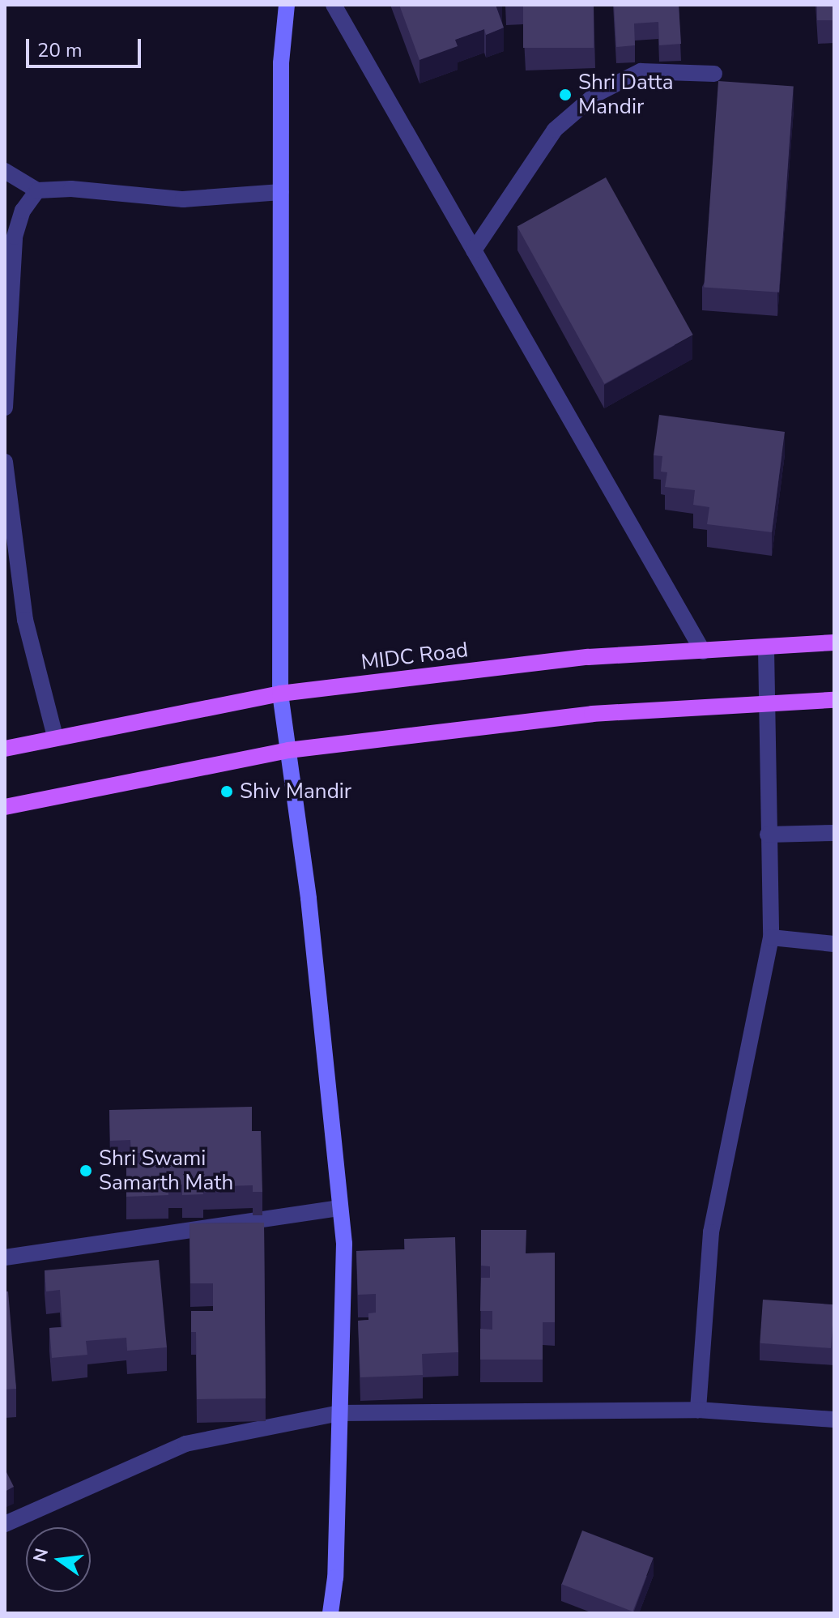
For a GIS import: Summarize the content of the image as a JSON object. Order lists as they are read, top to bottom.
{
  "streets": {
    "main road": ["MIDC Road"]
  },
  "places": ["Shri Datta Mandir", "Shiv Mandir", "Shri Swami Samarth Math"],
  "scale_bar": "20 m",
  "north": "left"
}
